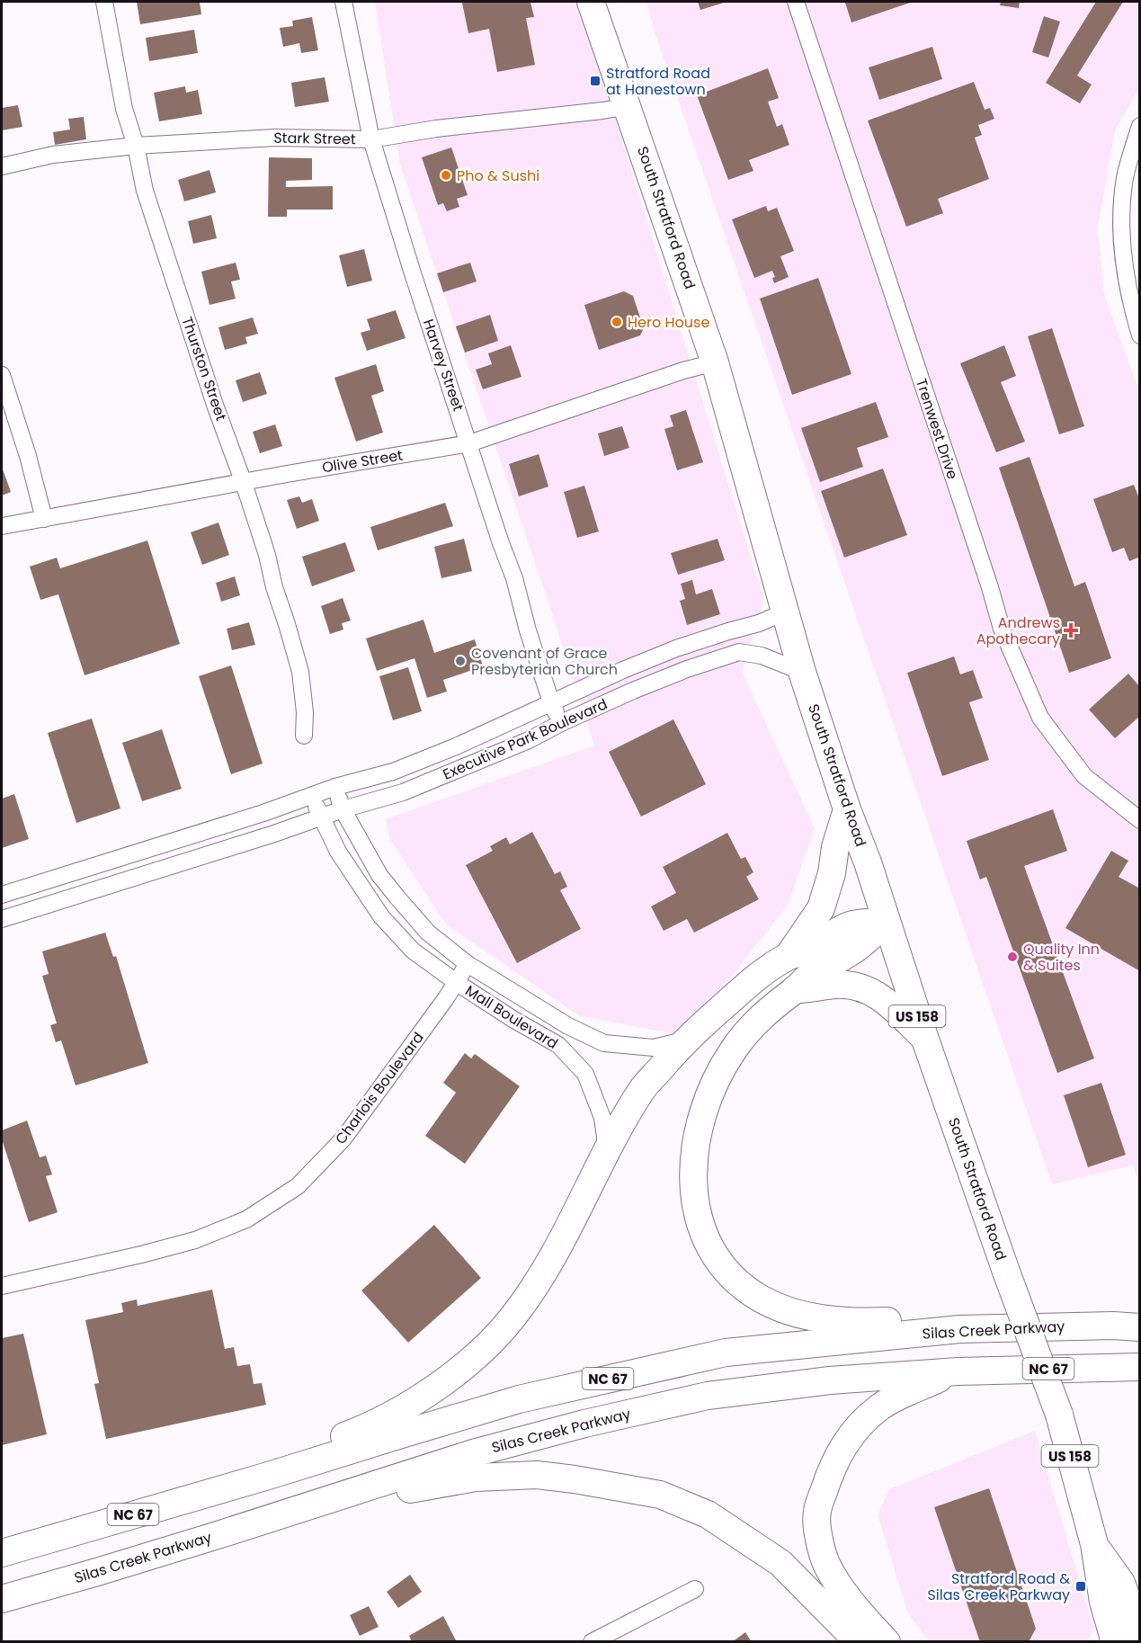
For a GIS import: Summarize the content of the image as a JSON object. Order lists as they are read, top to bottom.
{
  "streets": {
    "main road": [
      "South Stratford Road",
      "US 158",
      "Silas Creek Parkway",
      "NC 67"
    ],
    "street": [
      "Stark Street",
      "Harvey Street",
      "Thurston Street",
      "Trenwest Drive",
      "Olive Street",
      "Executive Park Boulevard",
      "Mall Boulevard",
      "Charlois Boulevard"
    ]
  },
  "crossings": [
    ["Stark Street", "South Stratford Road"],
    ["Stark Street", "Harvey Street"],
    ["Stark Street", "Thurston Street"],
    ["South Stratford Road", "Olive Street"],
    ["South Stratford Road", "Executive Park Boulevard"],
    ["Harvey Street", "Olive Street"],
    ["Harvey Street", "Executive Park Boulevard"],
    ["Thurston Street", "Olive Street"],
    ["Executive Park Boulevard", "Mall Boulevard"],
    ["Mall Boulevard", "Charlois Boulevard"]
  ],
  "places": {
    "transit": ["Stratford Road at Hanestown", "Stratford Road & Silas Creek Parkway"],
    "other": [
      "Pho & Sushi",
      "Hero House",
      "Covenant of Grace Presbyterian Church",
      "Quality Inn & Suites"
    ],
    "health": ["Andrews Apothecary"]
  }
}
